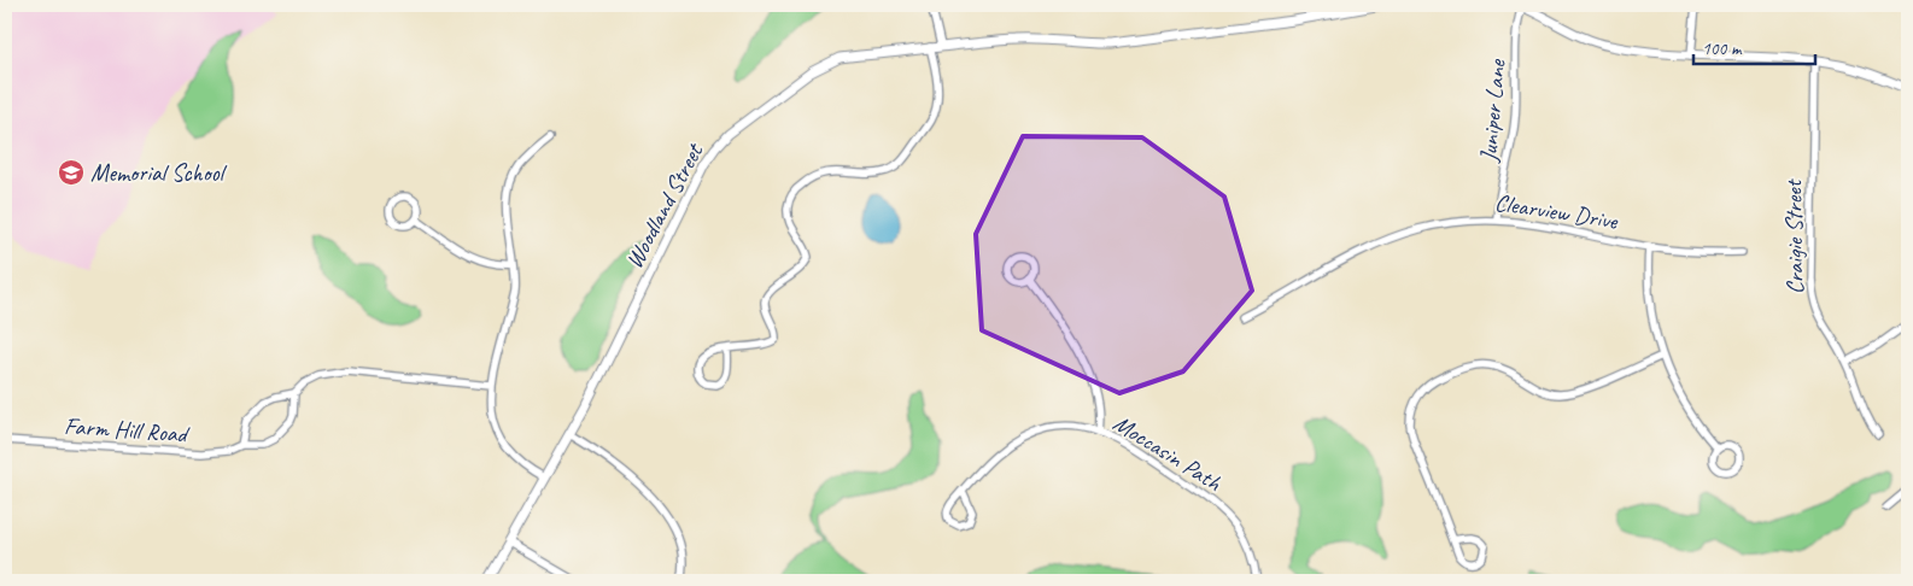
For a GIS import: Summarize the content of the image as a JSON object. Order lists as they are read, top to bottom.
{
  "streets": {
    "street": [
      "Juniper Lane",
      "Woodland Street",
      "Clearview Drive",
      "Craigie Street",
      "Farm Hill Road",
      "Moccasin Path"
    ]
  },
  "crossings": [
    ["Juniper Lane", "Clearview Drive"]
  ],
  "places": {
    "school or university": ["Memorial School"]
  },
  "scale_bar": "100 m"
}
